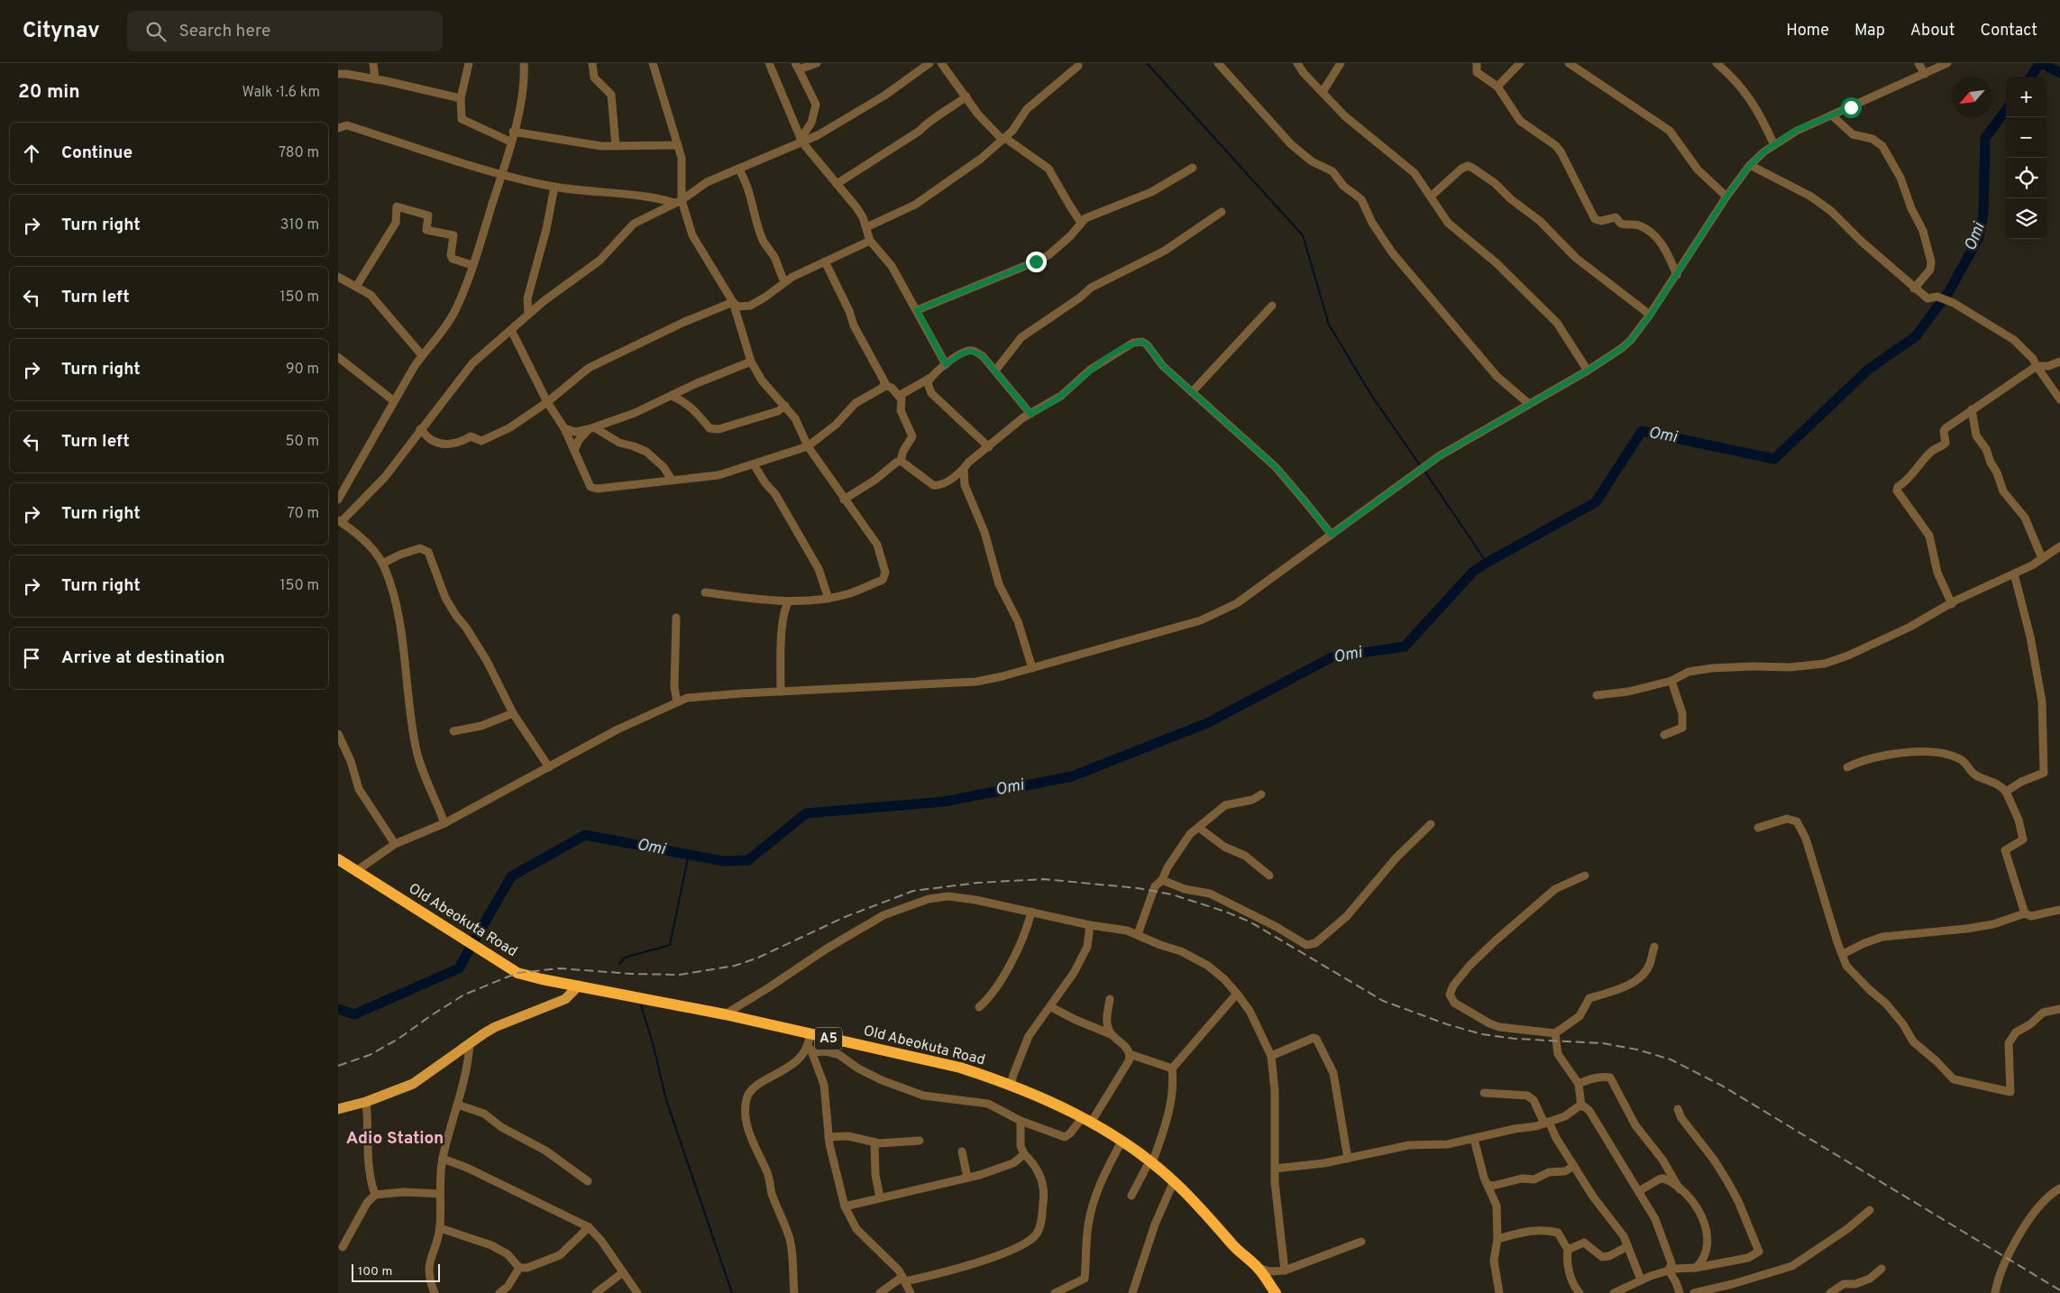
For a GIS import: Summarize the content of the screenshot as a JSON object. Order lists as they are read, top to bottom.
{
  "streets": {
    "highway": ["Old Abeokuta Road", "A5"]
  },
  "districts": ["Adio Station"],
  "water": ["Omi"],
  "scale_bar": "100 m",
  "north": "bottom left",
  "page": {
    "header": "Citynav",
    "search": "Search here",
    "nav": [
      "Home",
      "Map",
      "About",
      "Contact"
    ],
    "heading": ["20 min", "Walk · 1.6 km"],
    "map_buttons": ["+", "−"],
    "list": [
      ["Continue", "780 m"],
      ["Turn right", "310 m"],
      ["Turn left", "150 m"],
      ["Turn right", "90 m"],
      ["Turn left", "50 m"],
      ["Turn right", "70 m"],
      ["Turn right", "150 m"],
      "Arrive at destination"
    ],
    "scale": "100 m"
  }
}
